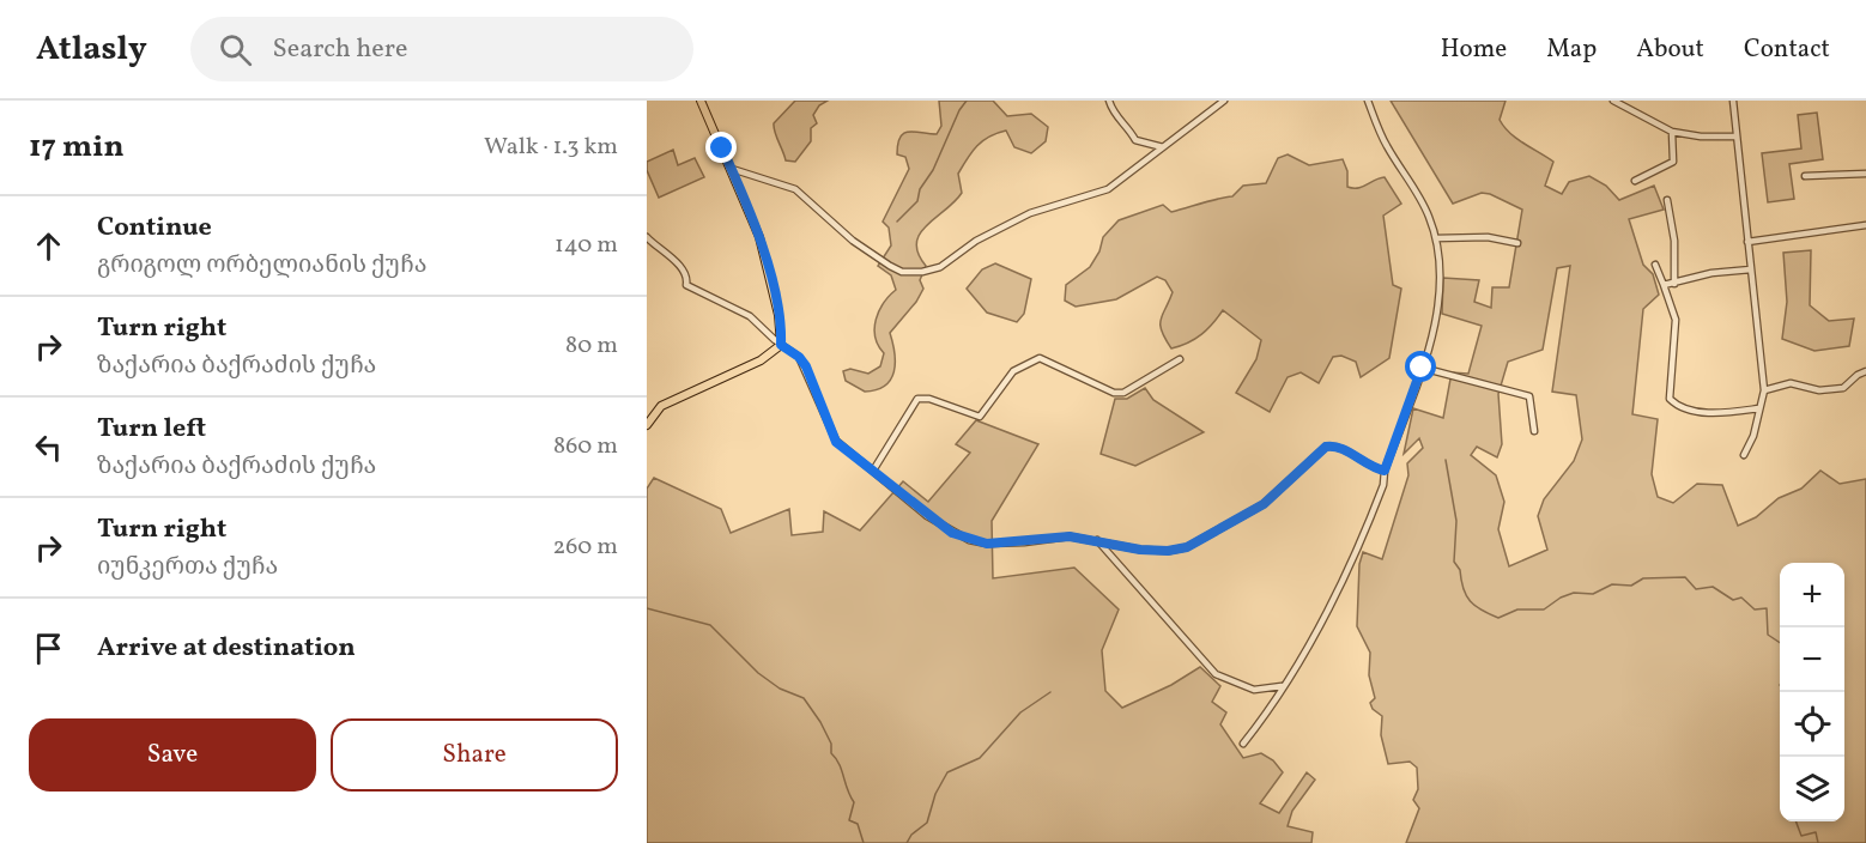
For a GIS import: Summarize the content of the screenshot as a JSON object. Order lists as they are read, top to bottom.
{
  "page": {
    "header": "Atlasly",
    "search": "Search here",
    "nav": [
      "Home",
      "Map",
      "About",
      "Contact"
    ],
    "heading": ["17 min", "Walk · 1.3 km"],
    "list": [
      ["Continue", "გრიგოლ ორბელიანის ქუჩა", "140 m"],
      ["Turn right", "ზაქარია ბაქრაძის ქუჩა", "80 m"],
      ["Turn left", "ზაქარია ბაქრაძის ქუჩა", "860 m"],
      ["Turn right", "იუნკერთა ქუჩა", "260 m"],
      "Arrive at destination"
    ],
    "map_buttons": ["+", "−"],
    "buttons": ["Save", "Share"]
  }
}
